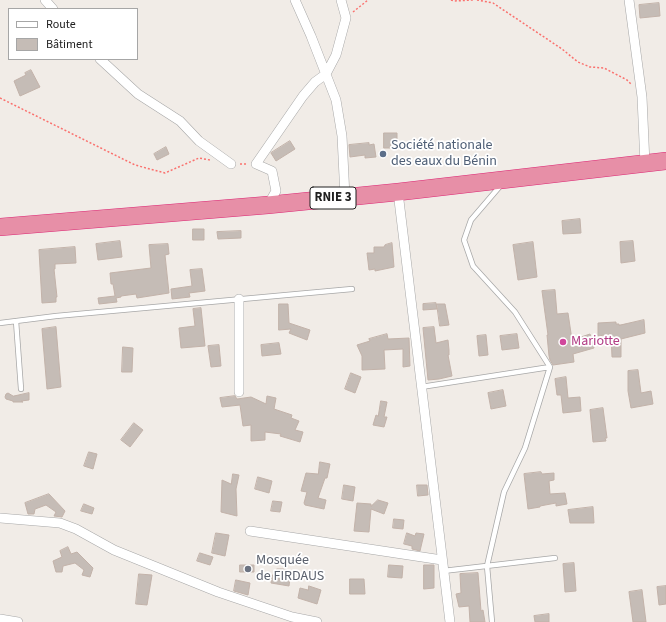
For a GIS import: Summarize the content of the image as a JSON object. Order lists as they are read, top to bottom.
{
  "streets": {
    "highway": ["RNIE 3"]
  },
  "places": ["Société nationale des eaux du Bénin", "Mariotte", "Mosquée de FIRDAUS"],
  "legend": ["Route", "Bâtiment"]
}
